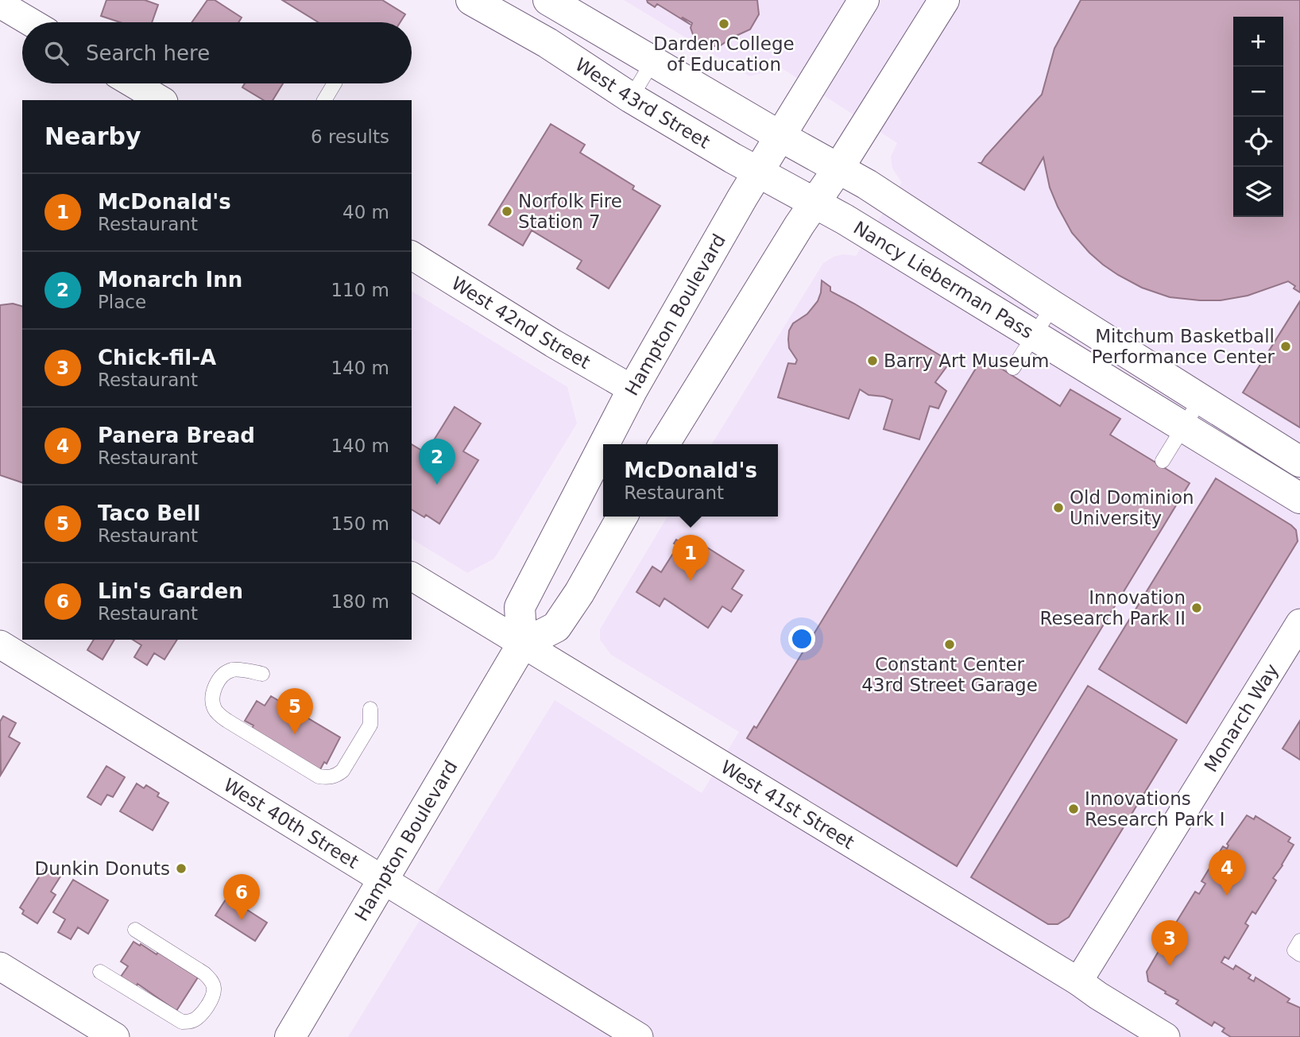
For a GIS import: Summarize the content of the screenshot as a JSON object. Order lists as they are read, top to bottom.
{
  "streets": {
    "main road": ["West 43rd Street", "Nancy Lieberman Pass", "Hampton Boulevard"],
    "street": [
      "West 42nd Street",
      "Monarch Way",
      "West 41st Street",
      "West 40th Street"
    ]
  },
  "crossings": [
    ["West 43rd Street", "Nancy Lieberman Pass"],
    ["West 43rd Street", "Hampton Boulevard"],
    ["Hampton Boulevard", "West 42nd Street"],
    ["Hampton Boulevard", "West 41st Street"],
    ["Hampton Boulevard", "West 40th Street"],
    ["Monarch Way", "West 41st Street"]
  ],
  "places": [
    "Darden College of Education",
    "Norfolk Fire Station 7",
    "Mitchum Basketball Performance Center",
    "Barry Art Museum",
    "Old Dominion University",
    "Innovation Research Park II",
    "Constant Center 43rd Street Garage",
    "Innovations Research Park I",
    "Dunkin Donuts"
  ],
  "page": {
    "map_buttons": ["+", "−"],
    "search": "Search here",
    "heading": ["Nearby", "6 results"],
    "list": [
      {
        "mark": "1",
        "name": "McDonald's",
        "note": "Restaurant",
        "value": "40 m"
      },
      {
        "mark": "2",
        "name": "Monarch Inn",
        "note": "Place",
        "value": "110 m"
      },
      {
        "mark": "3",
        "name": "Chick-fil-A",
        "note": "Restaurant",
        "value": "140 m"
      },
      {
        "mark": "4",
        "name": "Panera Bread",
        "note": "Restaurant",
        "value": "140 m"
      },
      {
        "mark": "5",
        "name": "Taco Bell",
        "note": "Restaurant",
        "value": "150 m"
      },
      {
        "mark": "6",
        "name": "Lin's Garden",
        "note": "Restaurant",
        "value": "180 m"
      }
    ],
    "pins": [
      "2",
      "1",
      "5",
      "4",
      "6",
      "3"
    ],
    "popup": ["McDonald's", "Restaurant"]
  }
}
